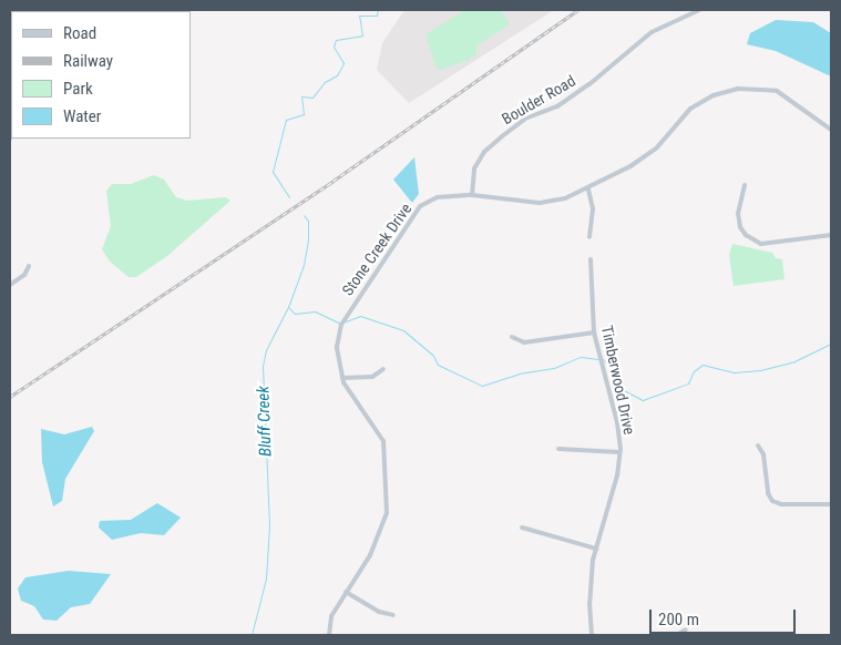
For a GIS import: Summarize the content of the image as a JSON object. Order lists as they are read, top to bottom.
{
  "streets": {
    "street": ["Boulder Road", "Stone Creek Drive", "Timberwood Drive"]
  },
  "crossings": [
    ["Boulder Road", "Stone Creek Drive"]
  ],
  "water": ["Bluff Creek"],
  "legend": [
    "Road",
    "Railway",
    "Park",
    "Water"
  ],
  "scale_bar": "200 m"
}
